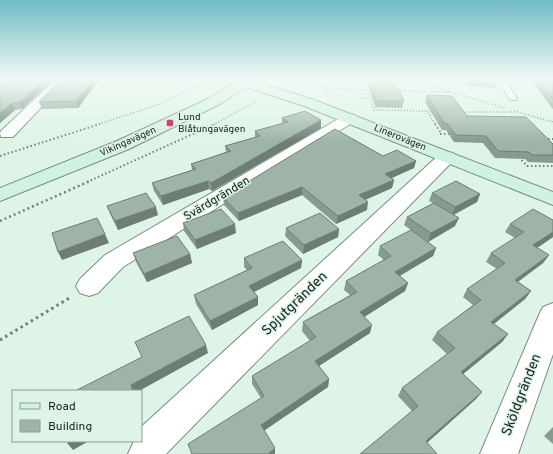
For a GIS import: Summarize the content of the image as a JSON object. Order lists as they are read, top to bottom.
{
  "streets": {
    "street": [
      "Linerovägen",
      "Vikingavägen",
      "Svärdgränden",
      "Spjutgränden",
      "Sköldgränden"
    ]
  },
  "crossings": [
    ["Linerovägen", "Svärdgränden"],
    ["Linerovägen", "Spjutgränden"]
  ],
  "places": {
    "transit": ["Lund Blåtungavägen"]
  },
  "legend": ["Road", "Building"]
}
